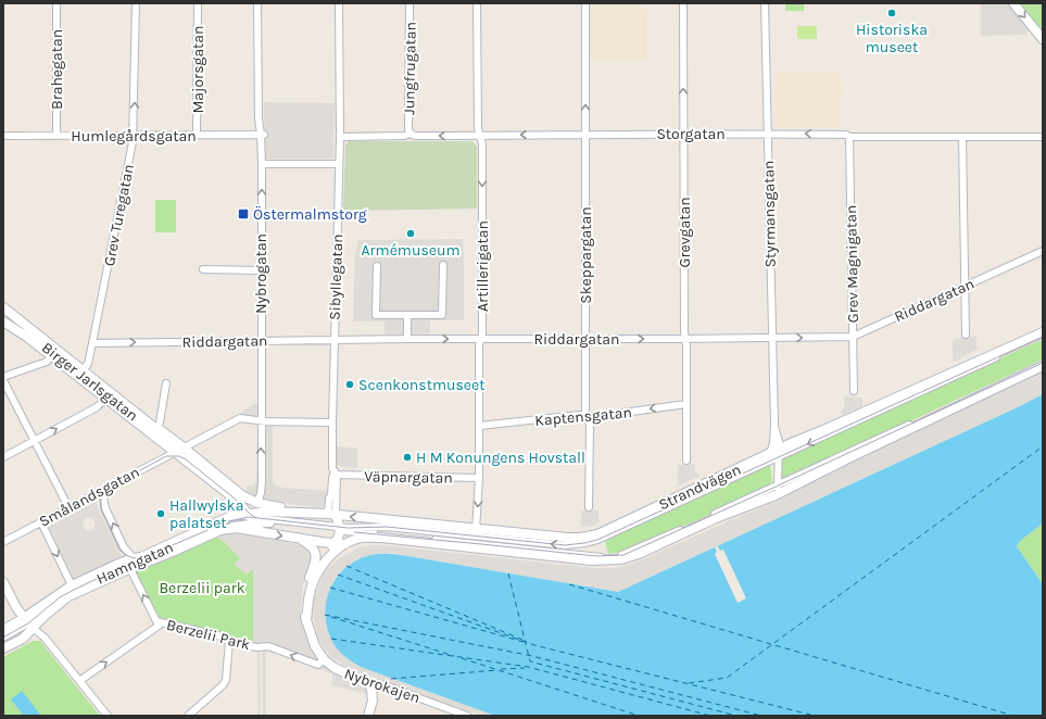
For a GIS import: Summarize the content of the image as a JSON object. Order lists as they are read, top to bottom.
{
  "streets": {
    "street": [
      "Jungfrugatan",
      "Brahegatan",
      "Majorsgatan",
      "Storgatan",
      "Humlegårdsgatan",
      "Styrmansgatan",
      "Grev Turegatan",
      "Grevgatan",
      "Skeppargatan",
      "Grev Magnigatan",
      "Artillerigatan",
      "Nybrogatan",
      "Sibyllegatan",
      "Riddargatan",
      "Birger Jarlsgatan",
      "Kaptensgatan",
      "Väpnargatan",
      "Strandvägen",
      "Smålandsgatan",
      "Hamngatan",
      "Berzelii Park",
      "Nybrokajen"
    ]
  },
  "crossings": [
    ["Jungfrugatan", "Storgatan"],
    ["Brahegatan", "Humlegårdsgatan"],
    ["Majorsgatan", "Humlegårdsgatan"],
    ["Storgatan", "Styrmansgatan"],
    ["Storgatan", "Grevgatan"],
    ["Storgatan", "Skeppargatan"],
    ["Storgatan", "Grev Magnigatan"],
    ["Storgatan", "Artillerigatan"],
    ["Storgatan", "Sibyllegatan"],
    ["Humlegårdsgatan", "Grev Turegatan"],
    ["Humlegårdsgatan", "Nybrogatan"],
    ["Styrmansgatan", "Riddargatan"],
    ["Styrmansgatan", "Strandvägen"],
    ["Grev Turegatan", "Riddargatan"],
    ["Grev Turegatan", "Birger Jarlsgatan"],
    ["Grevgatan", "Riddargatan"],
    ["Grevgatan", "Kaptensgatan"],
    ["Skeppargatan", "Riddargatan"],
    ["Skeppargatan", "Kaptensgatan"],
    ["Grev Magnigatan", "Riddargatan"],
    ["Artillerigatan", "Riddargatan"],
    ["Artillerigatan", "Kaptensgatan"],
    ["Artillerigatan", "Väpnargatan"],
    ["Artillerigatan", "Strandvägen"],
    ["Nybrogatan", "Riddargatan"],
    ["Nybrogatan", "Birger Jarlsgatan"],
    ["Nybrogatan", "Smålandsgatan"],
    ["Sibyllegatan", "Riddargatan"],
    ["Sibyllegatan", "Väpnargatan"],
    ["Sibyllegatan", "Strandvägen"],
    ["Birger Jarlsgatan", "Smålandsgatan"],
    ["Birger Jarlsgatan", "Hamngatan"],
    ["Strandvägen", "Hamngatan"],
    ["Hamngatan", "Berzelii Park"],
    ["Berzelii Park", "Nybrokajen"]
  ],
  "one_way": [
    "Storgatan",
    "Grev Turegatan",
    "Artillerigatan",
    "Nybrogatan",
    "Riddargatan",
    "Kaptensgatan",
    "Berzelii Park"
  ],
  "parks": ["Berzelii park"],
  "places": {
    "other": [
      "Historiska museet",
      "Armémuseum",
      "Scenkonstmuseet",
      "H M Konungens Hovstall",
      "Hallwylska palatset"
    ],
    "transit": ["Östermalmstorg"]
  }
}
